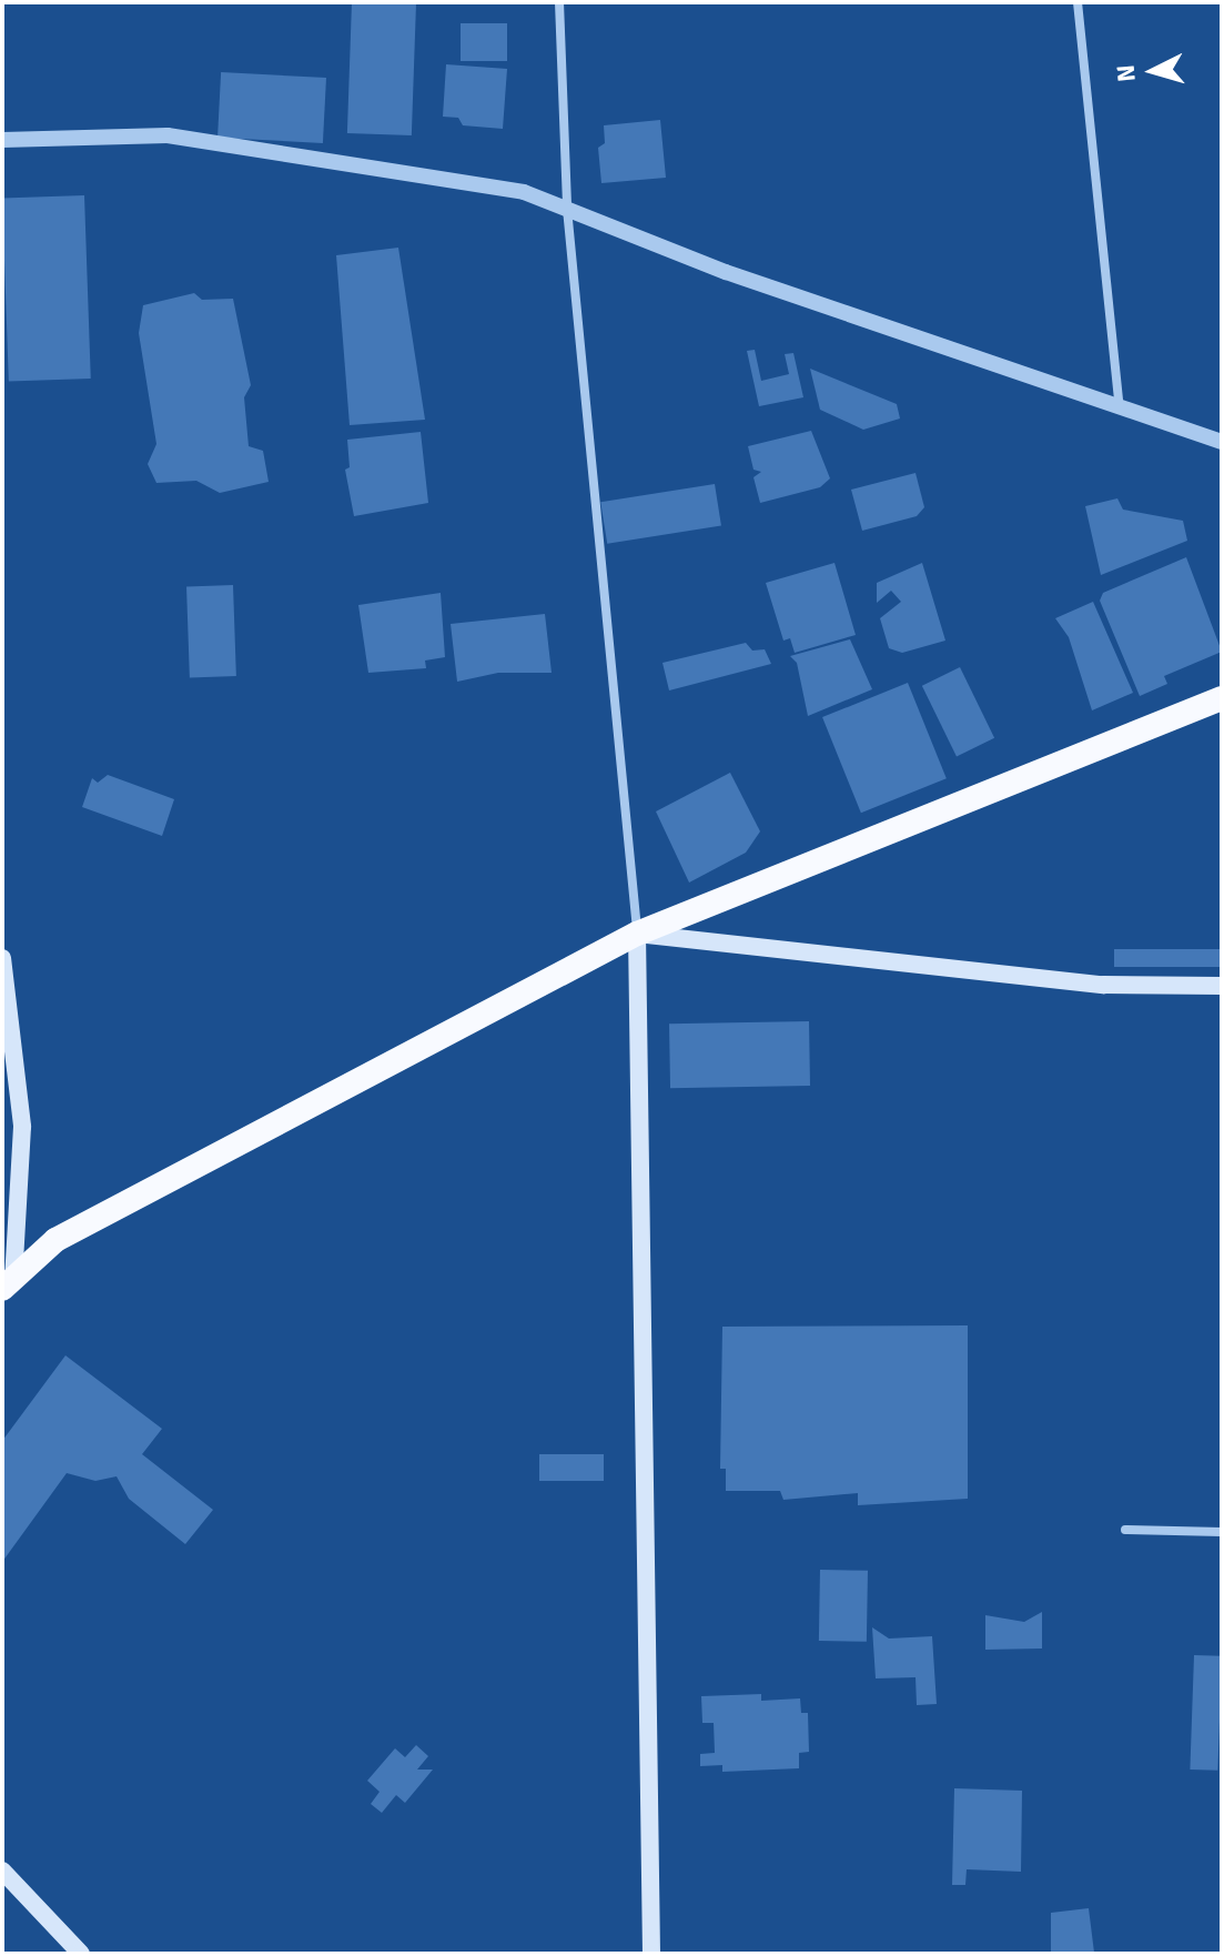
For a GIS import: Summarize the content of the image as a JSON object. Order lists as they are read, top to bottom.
{
  "north": "left"
}
